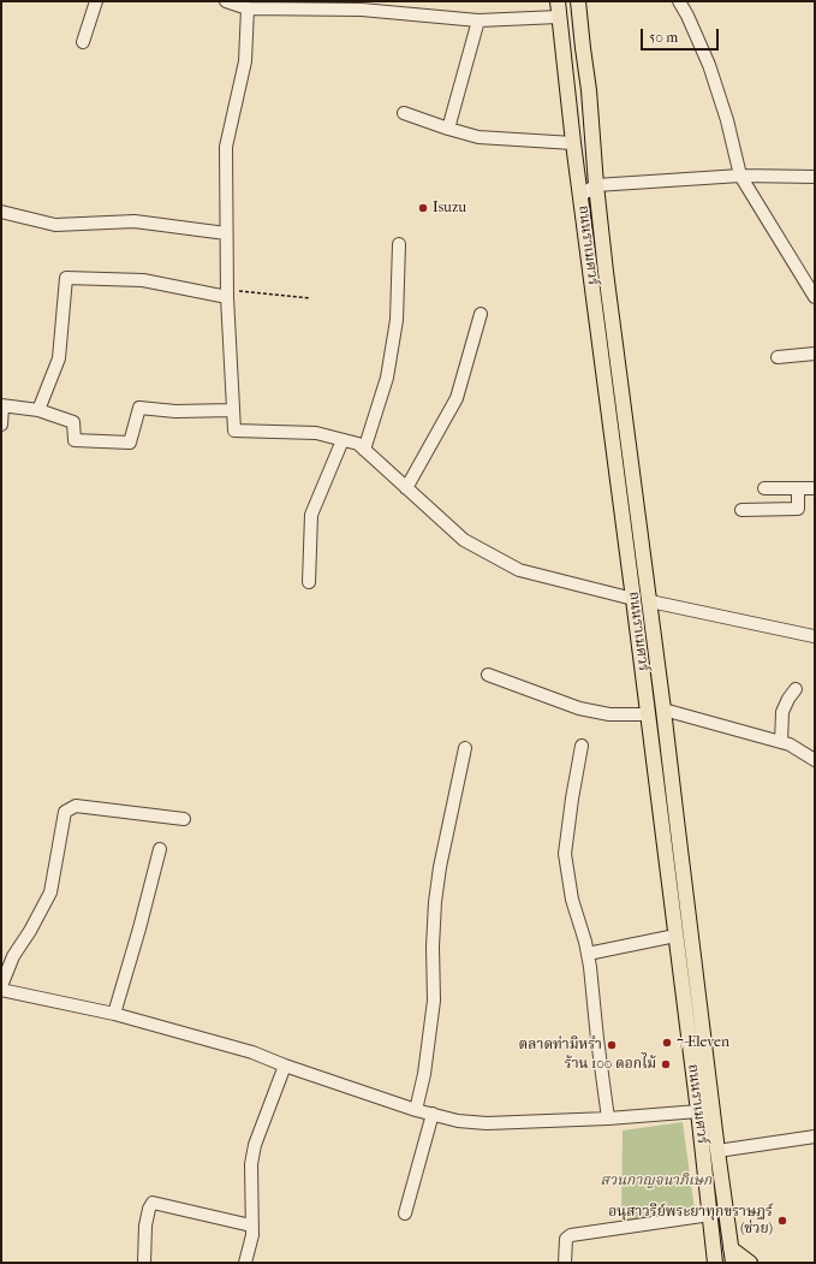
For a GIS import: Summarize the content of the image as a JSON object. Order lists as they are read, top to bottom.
{
  "streets": {
    "main road": ["ถนนราเมศวร์"]
  },
  "parks": ["สวนกาญจนาภิเษก"],
  "places": [
    "Isuzu",
    "7-Eleven",
    "ตลาดท่ามิหรำ",
    "ร้าน 100 ดอกไม้",
    "อนุสาวรีย์พระยาทุกขราษฎร์ (ช่วย)"
  ],
  "scale_bar": "50 m"
}
